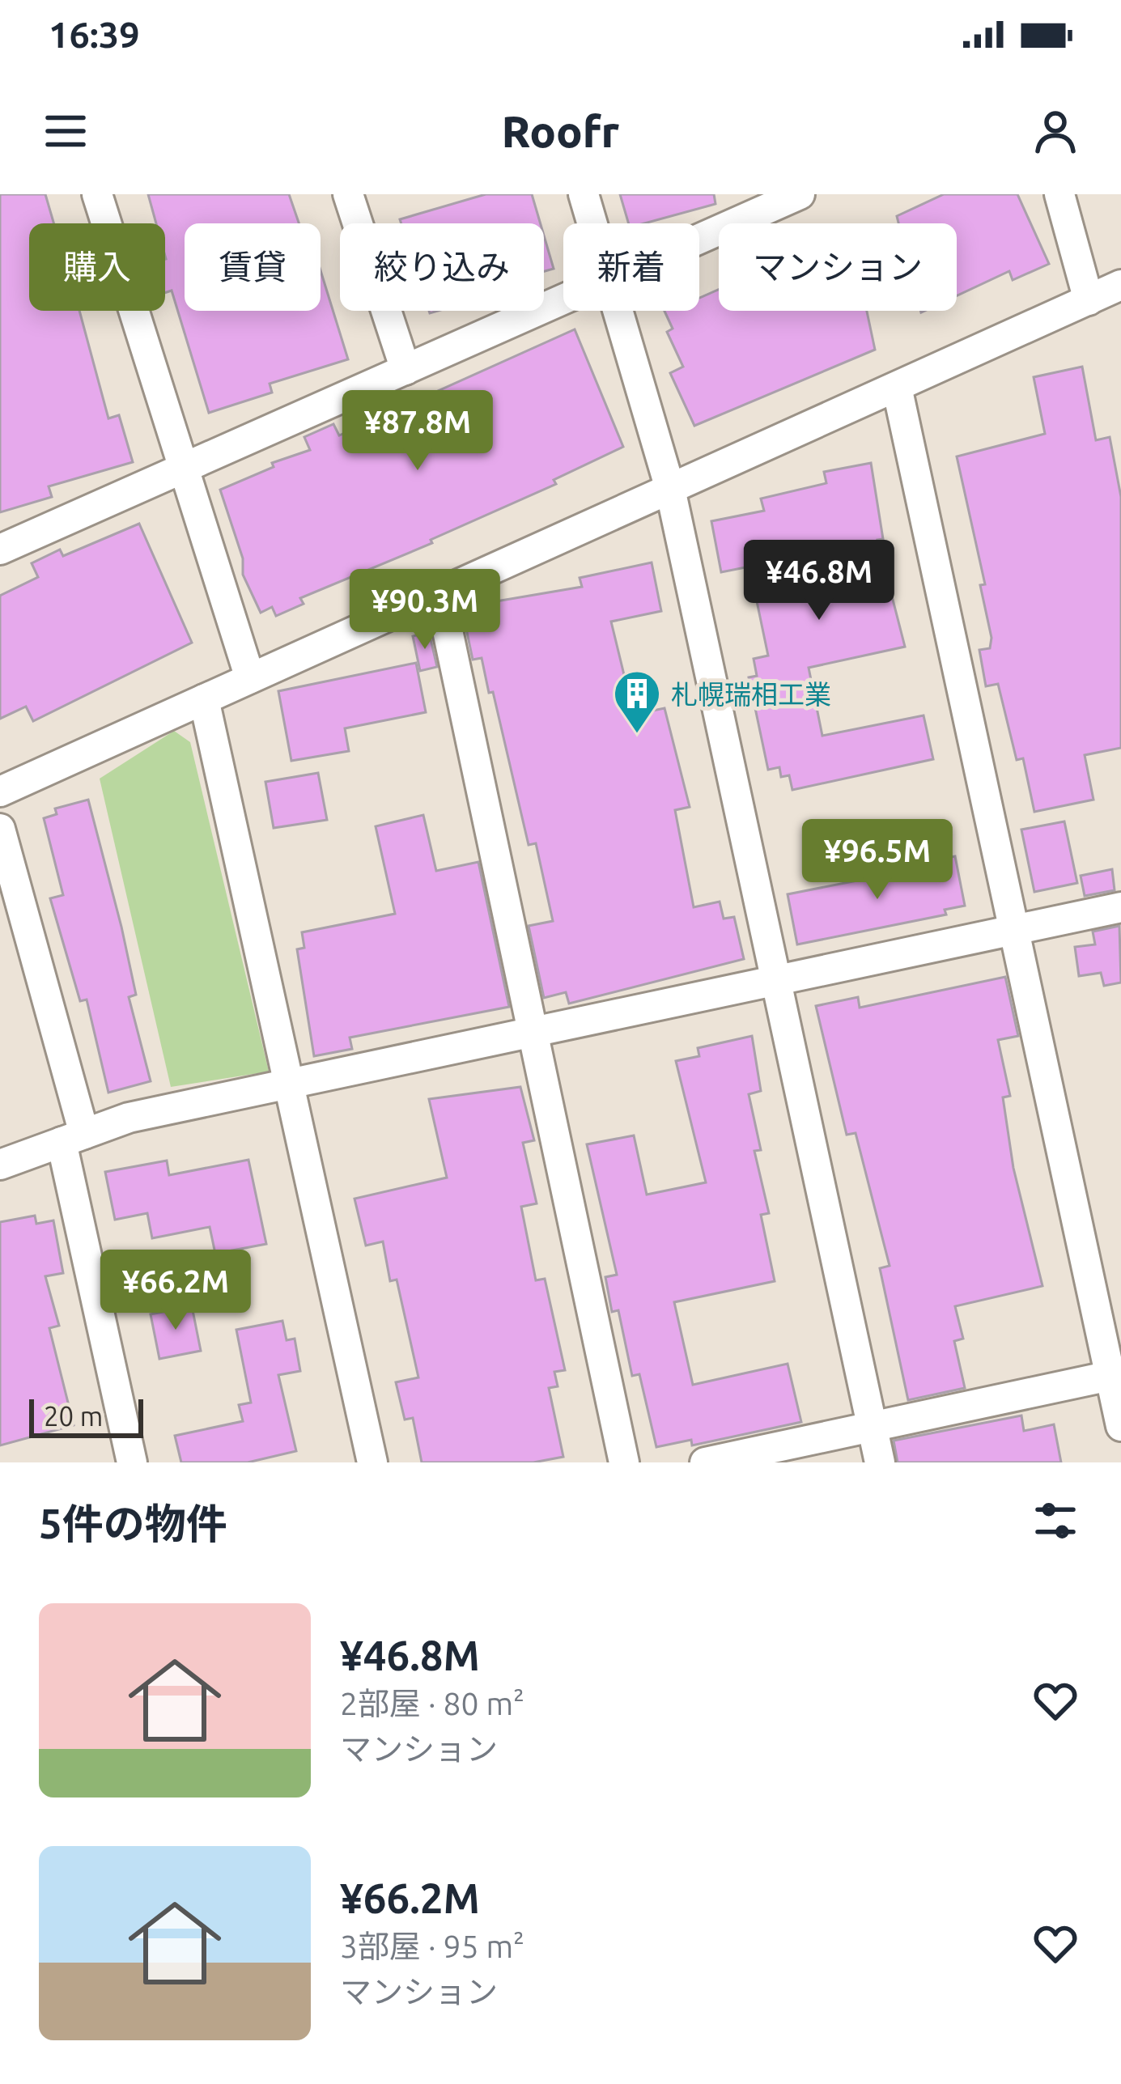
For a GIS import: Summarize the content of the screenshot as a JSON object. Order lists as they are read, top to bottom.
{
  "places": {
    "building": ["札幌瑞相工業"]
  },
  "scale_bar": "20 m",
  "page": {
    "status": "16:39",
    "header": "Roofr",
    "chip": [
      "購入",
      "賃貸",
      "絞り込み",
      "新着",
      "マンション"
    ],
    "price": [
      "¥87.8M",
      "¥46.8M",
      "¥90.3M",
      "¥96.5M",
      "¥66.2M"
    ],
    "scale": "20 m",
    "heading": "5件の物件",
    "list": [
      {
        "name": "¥46.8M",
        "note": "2部屋 · 80 m² · マンション"
      },
      {
        "name": "¥66.2M",
        "note": "3部屋 · 95 m² · マンション"
      }
    ]
  }
}
